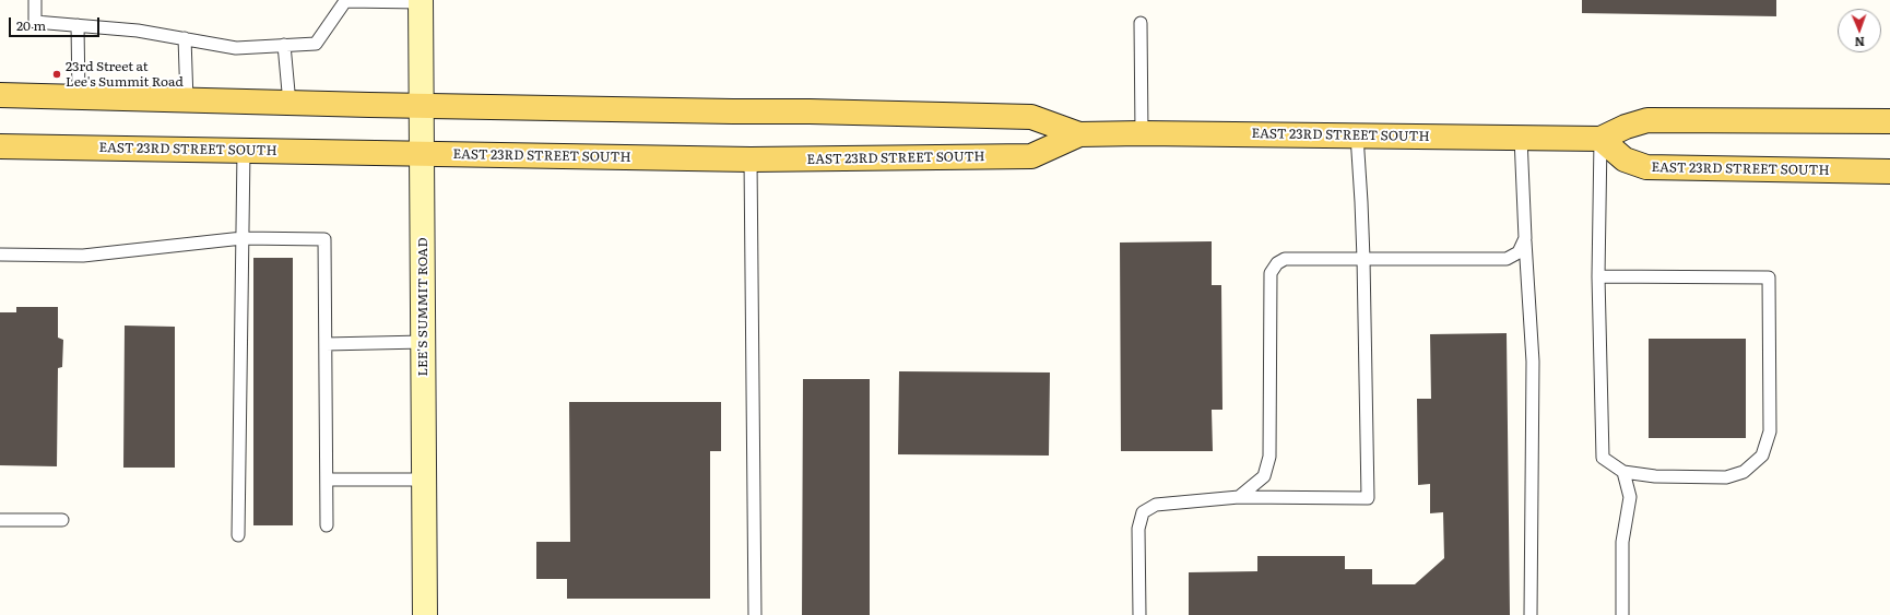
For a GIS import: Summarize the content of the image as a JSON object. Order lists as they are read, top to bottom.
{
  "streets": {
    "main road": ["EAST 23RD STREET SOUTH", "LEE'S SUMMIT ROAD"]
  },
  "crossings": [
    ["EAST 23RD STREET SOUTH", "LEE'S SUMMIT ROAD"]
  ],
  "places": ["23rd Street at Lee's Summit Road"],
  "scale_bar": "20 m",
  "north": "bottom"
}
